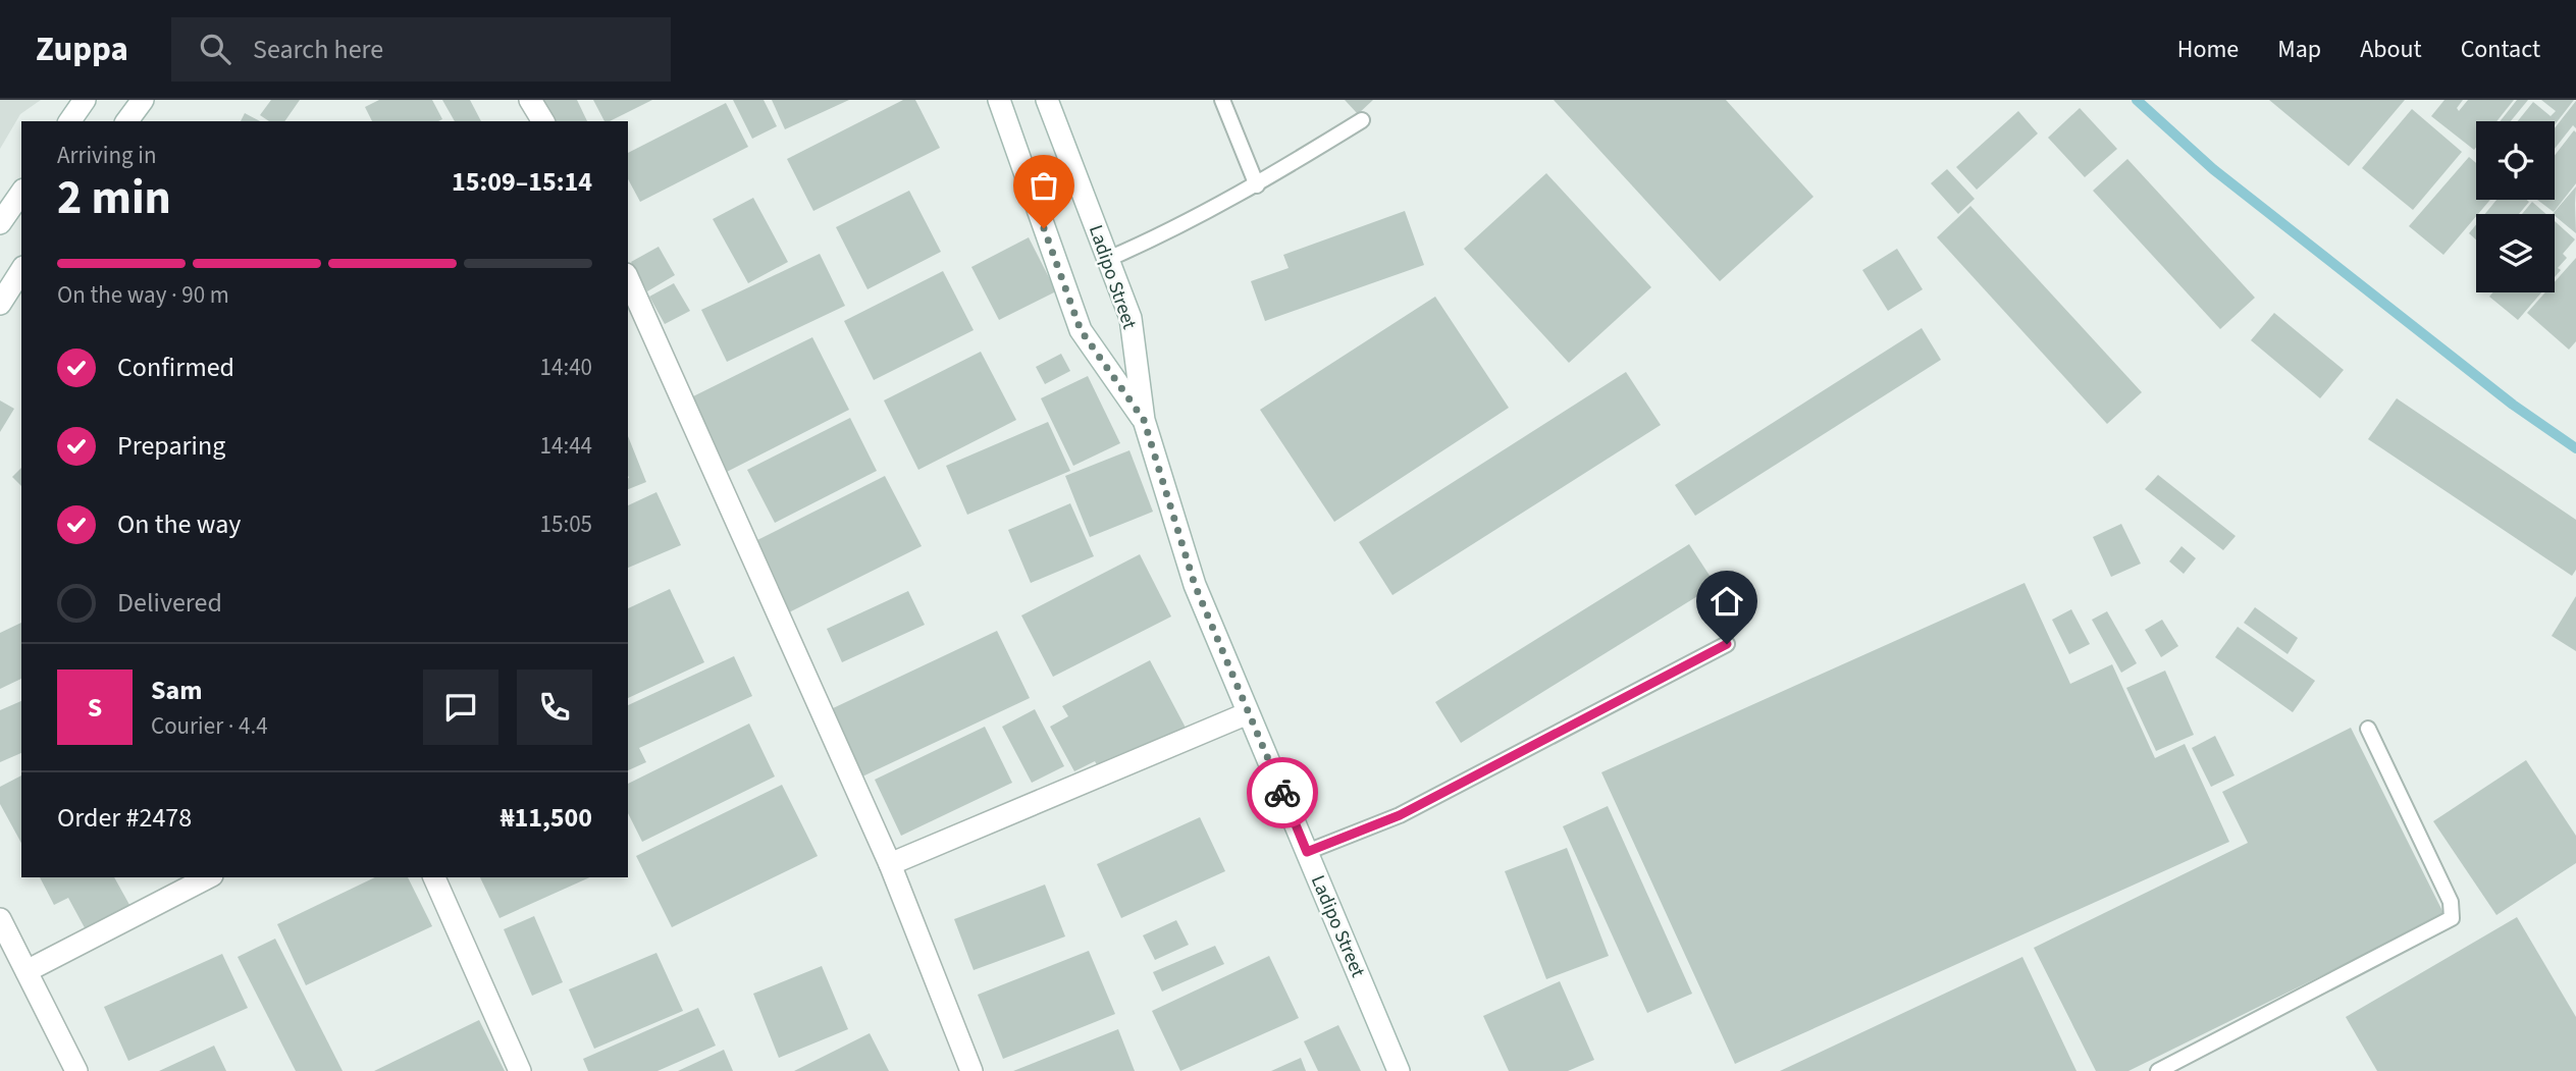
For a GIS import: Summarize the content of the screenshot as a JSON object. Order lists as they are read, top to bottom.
{
  "streets": {
    "street": ["Ladipo Street"]
  },
  "page": {
    "header": "Zuppa",
    "search": "Search here",
    "nav": [
      "Home",
      "Map",
      "About",
      "Contact"
    ],
    "heading": ["2 min", "Arriving in", "15:09–15:14"],
    "panel": [
      "Sam",
      "Courier · 4.4",
      "Order #2478",
      "₦11,500"
    ],
    "bar": "On the way · 90 m",
    "list": [
      ["Confirmed", "14:40"],
      ["Preparing", "14:44"],
      ["On the way", "15:05"],
      "Delivered"
    ],
    "round": "S"
  }
}
